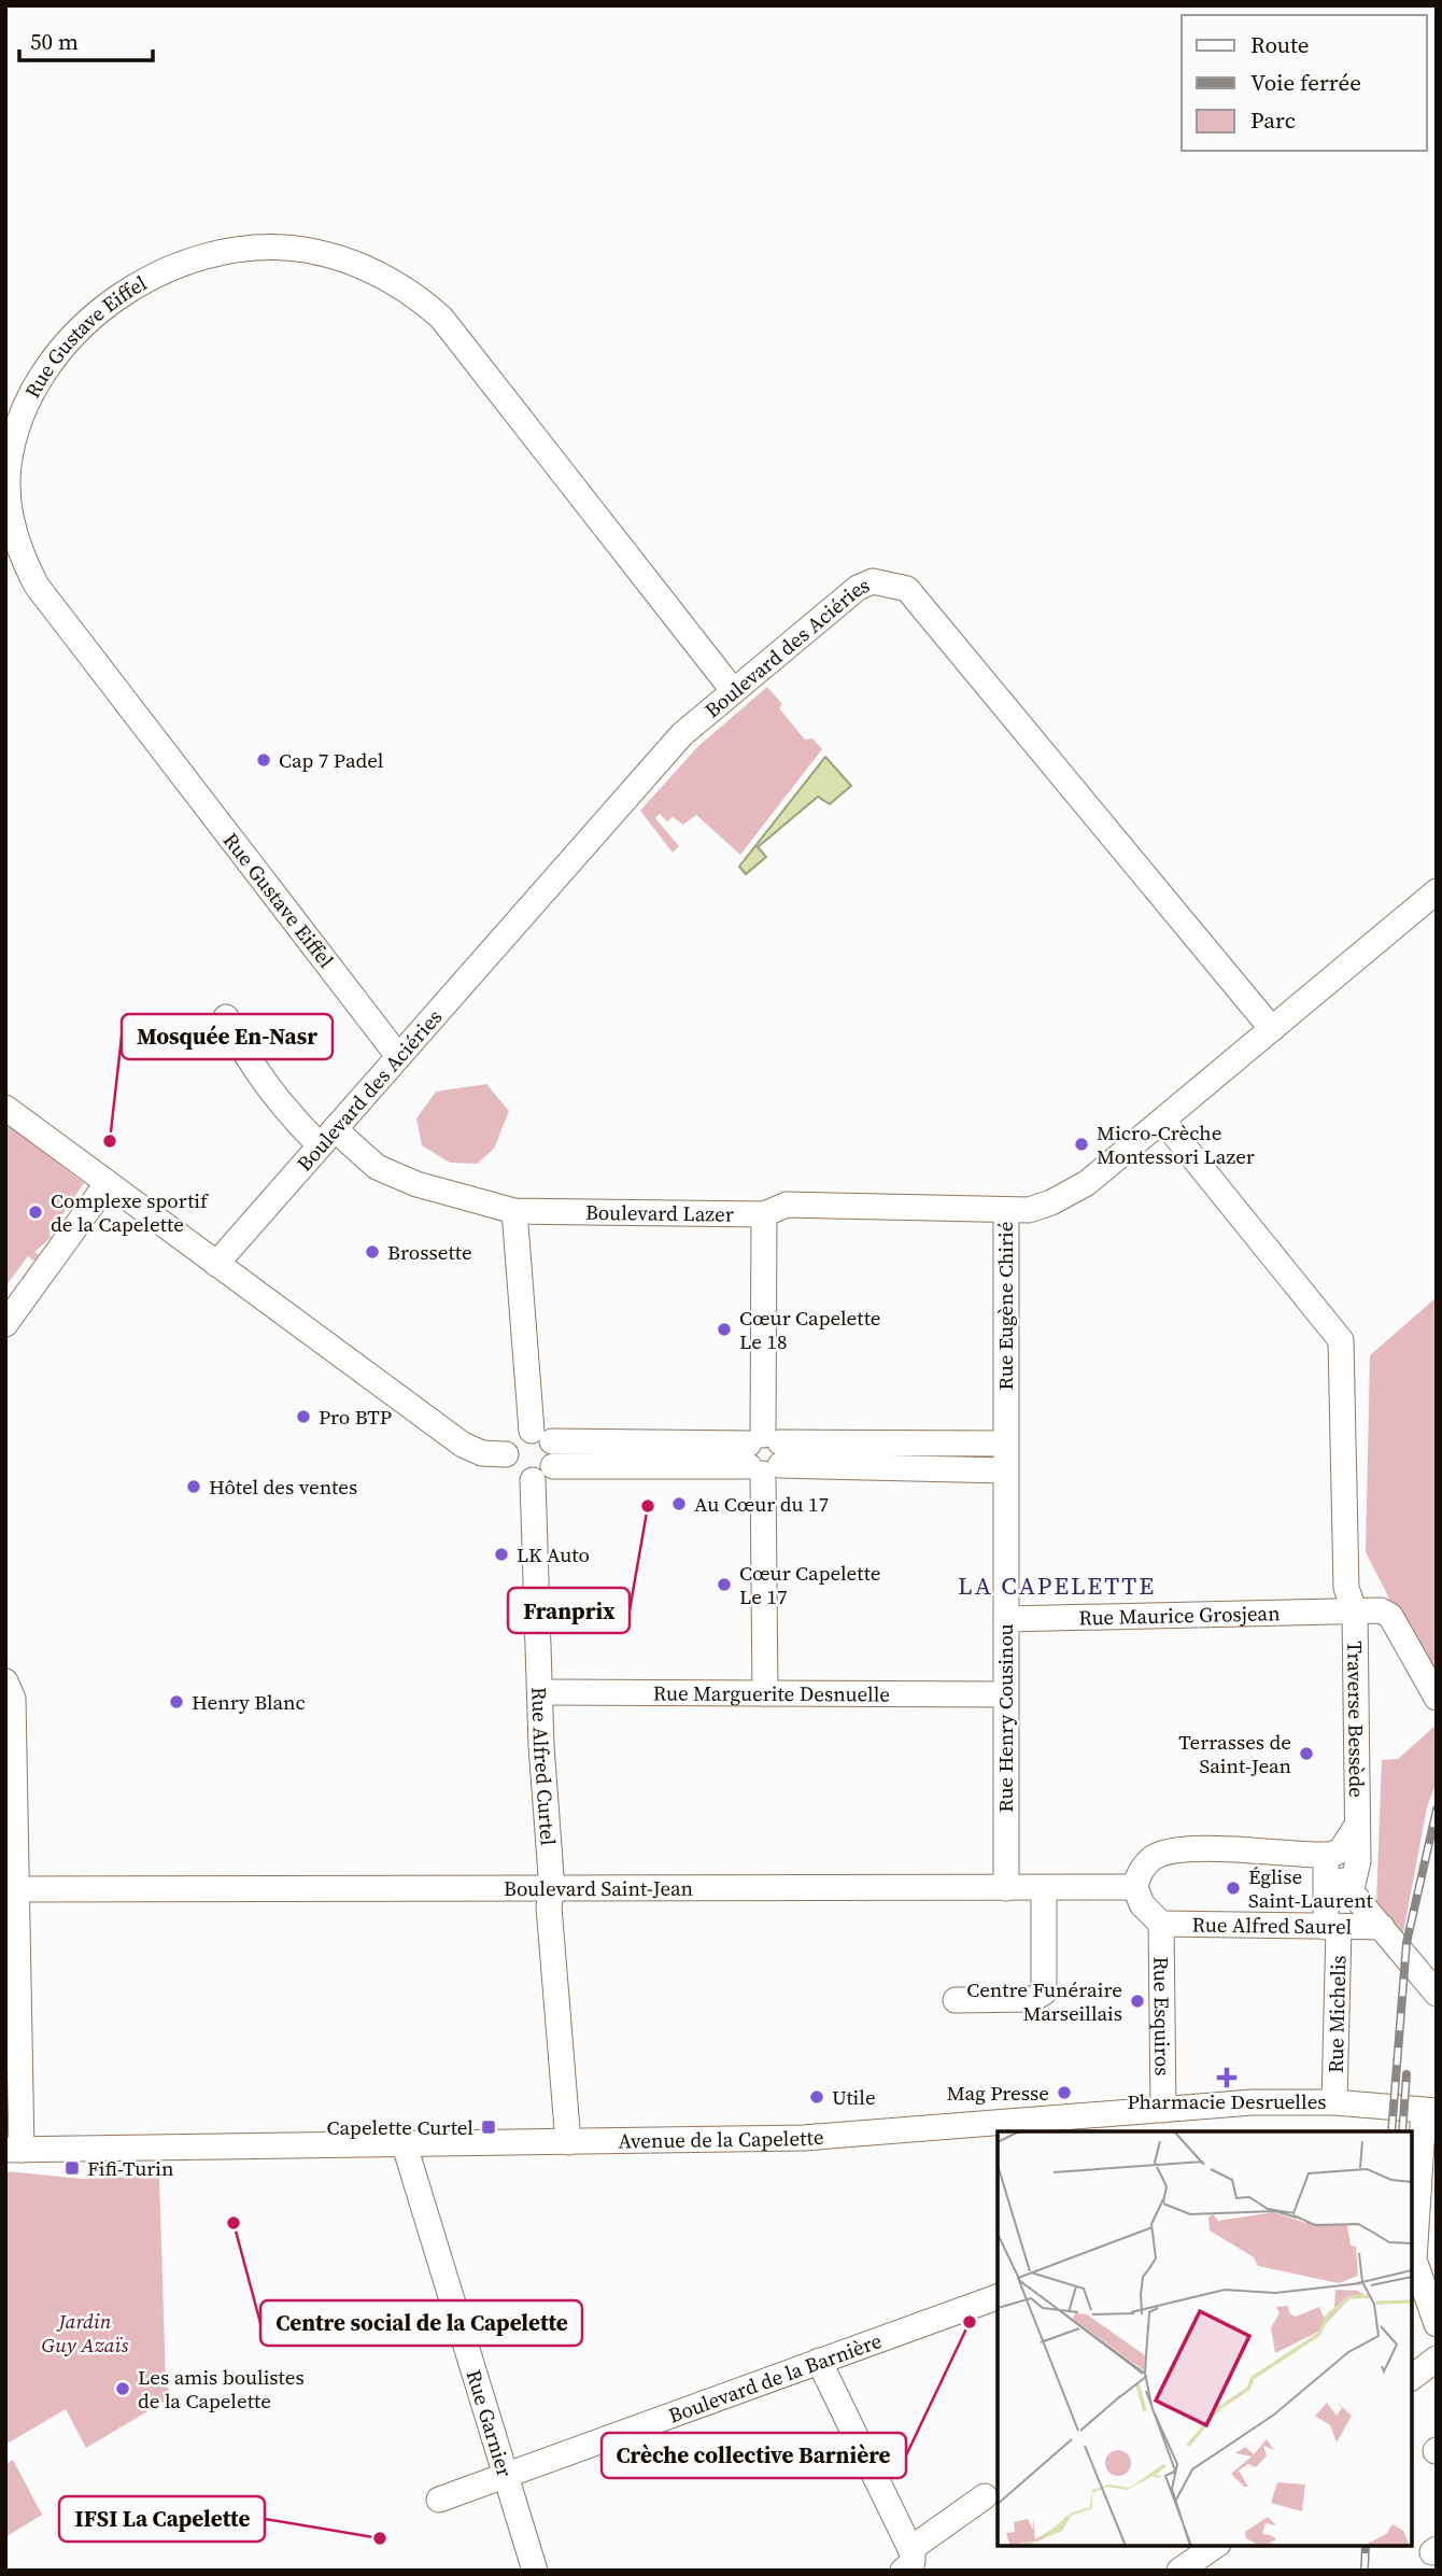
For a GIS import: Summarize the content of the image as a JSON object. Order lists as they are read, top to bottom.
{
  "streets": {
    "street": [
      "Rue Gustave Eiffel",
      "Boulevard des Aciéries",
      "Boulevard Lazer",
      "Rue Eugène Chirié",
      "Rue Maurice Grosjean",
      "Rue Marguerite Desnuelle",
      "Rue Henry Cousinou",
      "Traverse Bessède",
      "Rue Alfred Curtel",
      "Boulevard Saint-Jean",
      "Rue Alfred Saurel",
      "Rue Michelis",
      "Rue Esquiros",
      "Avenue de la Capelette",
      "Boulevard de la Barnière",
      "Rue Garnier"
    ]
  },
  "crossings": [
    ["Rue Gustave Eiffel", "Boulevard des Aciéries"],
    ["Boulevard des Aciéries", "Boulevard Lazer"],
    ["Boulevard des Aciéries", "Rue Eugène Chirié"],
    ["Boulevard Lazer", "Rue Eugène Chirié"],
    ["Boulevard Lazer", "Rue Alfred Curtel"],
    ["Rue Eugène Chirié", "Rue Henry Cousinou"],
    ["Rue Maurice Grosjean", "Rue Henry Cousinou"],
    ["Rue Maurice Grosjean", "Traverse Bessède"],
    ["Rue Marguerite Desnuelle", "Rue Henry Cousinou"],
    ["Rue Marguerite Desnuelle", "Rue Alfred Curtel"],
    ["Rue Henry Cousinou", "Boulevard Saint-Jean"],
    ["Traverse Bessède", "Rue Michelis"],
    ["Rue Alfred Curtel", "Boulevard Saint-Jean"],
    ["Rue Alfred Curtel", "Avenue de la Capelette"],
    ["Rue Alfred Saurel", "Rue Michelis"],
    ["Rue Alfred Saurel", "Rue Esquiros"],
    ["Rue Michelis", "Avenue de la Capelette"],
    ["Rue Esquiros", "Avenue de la Capelette"],
    ["Avenue de la Capelette", "Rue Garnier"],
    ["Boulevard de la Barnière", "Rue Garnier"]
  ],
  "districts": ["LA CAPELETTE"],
  "parks": ["Jardin Guy Azaïs"],
  "places": {
    "other": [
      "Cap 7 Padel",
      "Mosquée En-Nasr",
      "Micro-Crèche Montessori Lazer",
      "Complexe sportif de la Capelette",
      "Brossette",
      "Cœur Capelette Le 18",
      "Pro BTP",
      "Hôtel des ventes",
      "Au Cœur du 17",
      "Franprix",
      "LK Auto",
      "Cœur Capelette Le 17",
      "Henry Blanc",
      "Terrasses de Saint-Jean",
      "Église Saint-Laurent",
      "Centre Funéraire Marseillais",
      "Mag Presse",
      "Utile",
      "Centre social de la Capelette",
      "Crèche collective Barnière",
      "Les amis boulistes de la Capelette",
      "IFSI La Capelette"
    ],
    "health": ["Pharmacie Desruelles"],
    "transit": ["Capelette Curtel", "Fifi-Turin"]
  },
  "legend": ["Route", "Voie ferrée", "Parc"],
  "scale_bar": "50 m"
}
